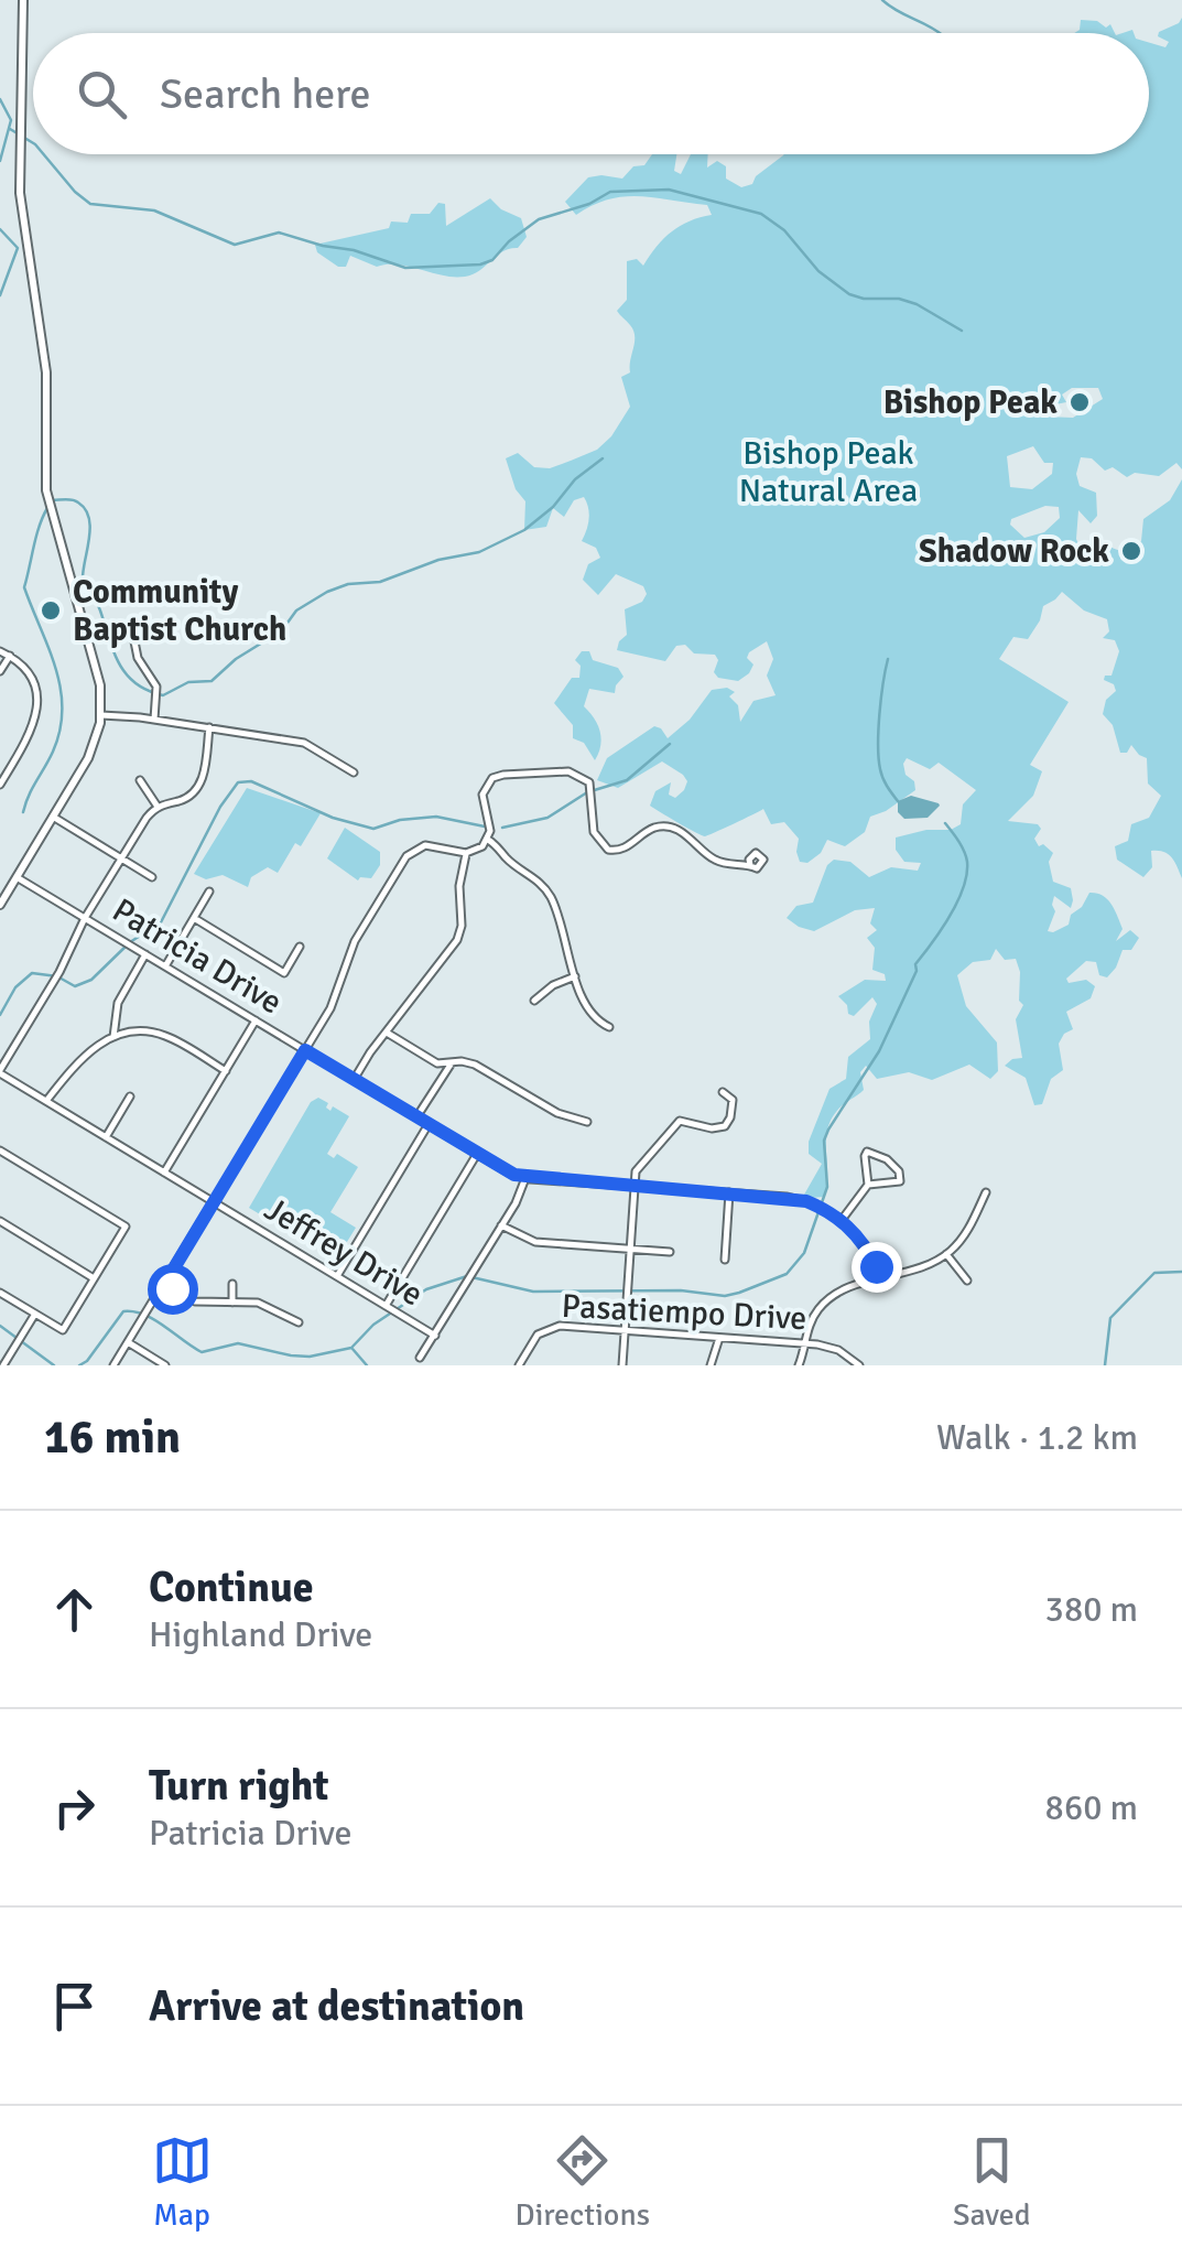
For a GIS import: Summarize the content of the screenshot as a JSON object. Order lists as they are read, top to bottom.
{
  "streets": {
    "street": ["Patricia Drive", "Jeffrey Drive", "Pasatiempo Drive"]
  },
  "parks": ["Bishop Peak Natural Area"],
  "places": ["Bishop Peak", "Shadow Rock", "Community Baptist Church"],
  "page": {
    "search": "Search here",
    "heading": ["16 min", "Walk · 1.2 km"],
    "list": [
      ["Continue", "Highland Drive", "380 m"],
      ["Turn right", "Patricia Drive", "860 m"],
      "Arrive at destination"
    ],
    "nav": ["Map", "Directions", "Saved"]
  }
}
